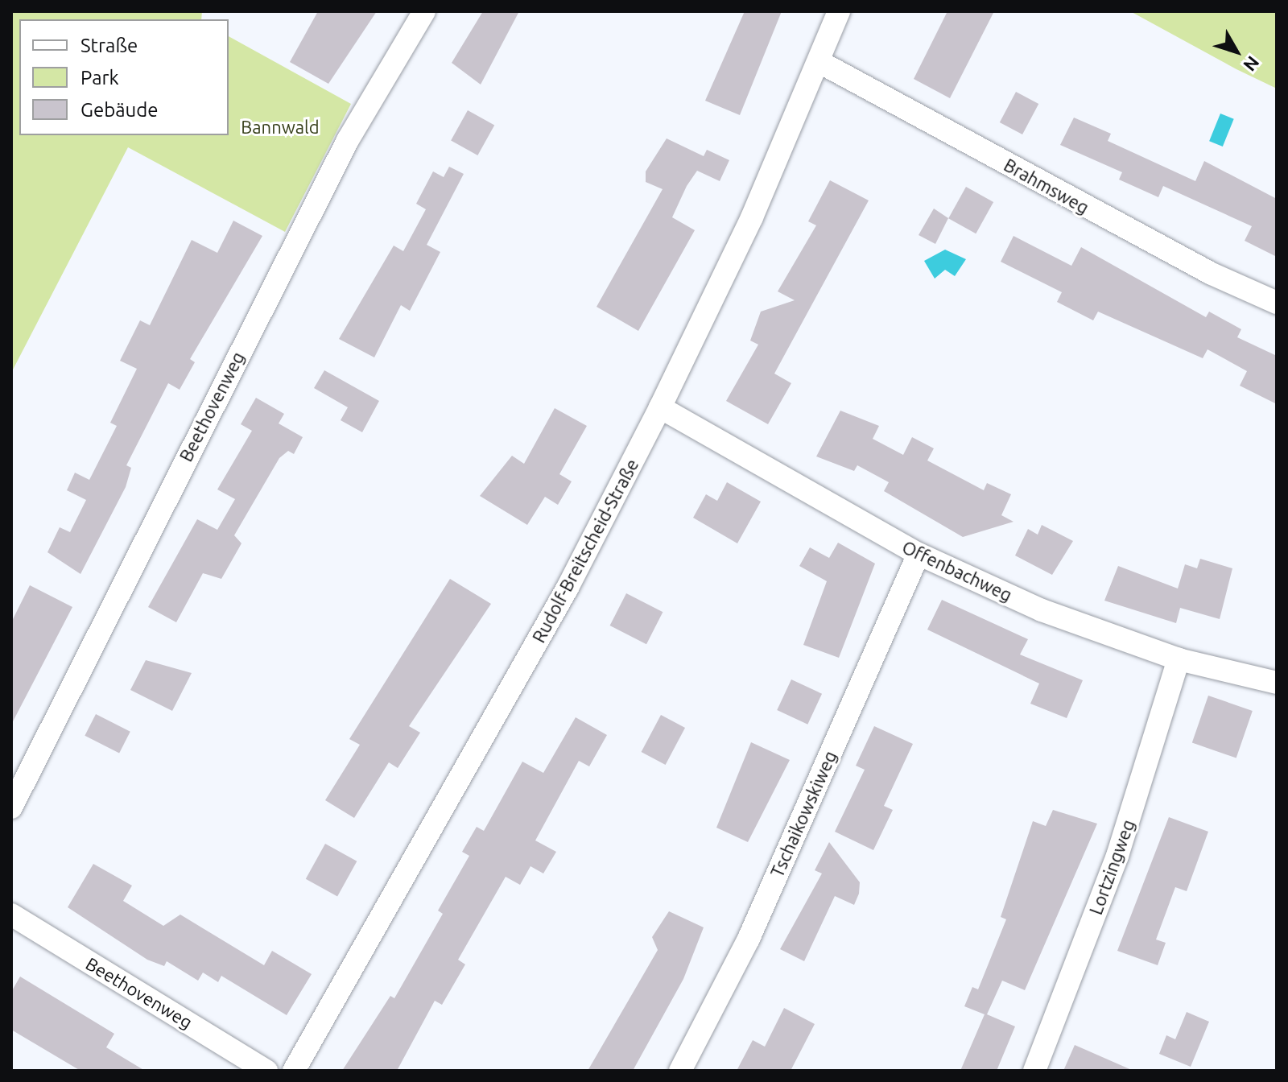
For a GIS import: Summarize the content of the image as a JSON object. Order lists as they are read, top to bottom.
{
  "streets": {
    "street": [
      "Brahmsweg",
      "Beethovenweg",
      "Rudolf-Breitscheid-Straße",
      "Offenbachweg",
      "Tschaikowskiweg",
      "Lortzingweg"
    ]
  },
  "crossings": [
    ["Brahmsweg", "Rudolf-Breitscheid-Straße"],
    ["Rudolf-Breitscheid-Straße", "Offenbachweg"],
    ["Offenbachweg", "Tschaikowskiweg"],
    ["Offenbachweg", "Lortzingweg"]
  ],
  "parks": ["Bannwald"],
  "legend": ["Straße", "Park", "Gebäude"],
  "north": "bottom right"
}
